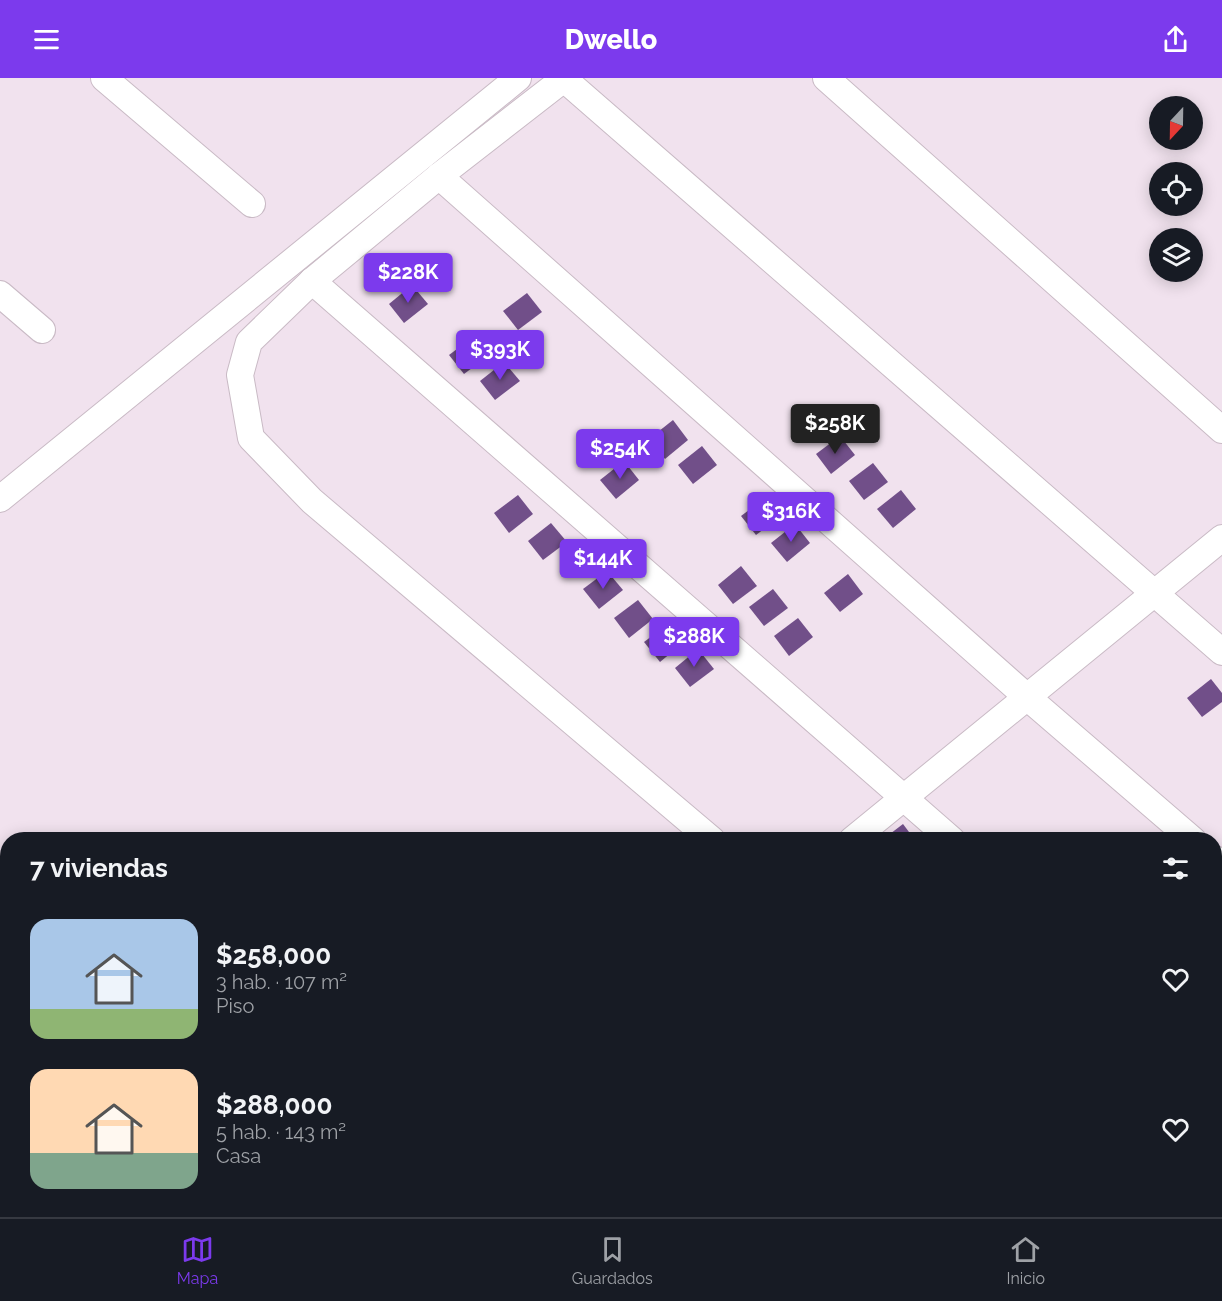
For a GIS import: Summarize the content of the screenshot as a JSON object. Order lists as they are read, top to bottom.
{
  "north": "bottom",
  "page": {
    "header": "Dwello",
    "price": [
      "$228K",
      "$393K",
      "$258K",
      "$254K",
      "$316K",
      "$144K",
      "$288K"
    ],
    "heading": "7 viviendas",
    "list": [
      {
        "name": "$258,000",
        "note": "3 hab. · 107 m² · Piso"
      },
      {
        "name": "$288,000",
        "note": "5 hab. · 143 m² · Casa"
      }
    ],
    "tabs": ["Mapa", "Guardados", "Inicio"]
  }
}
